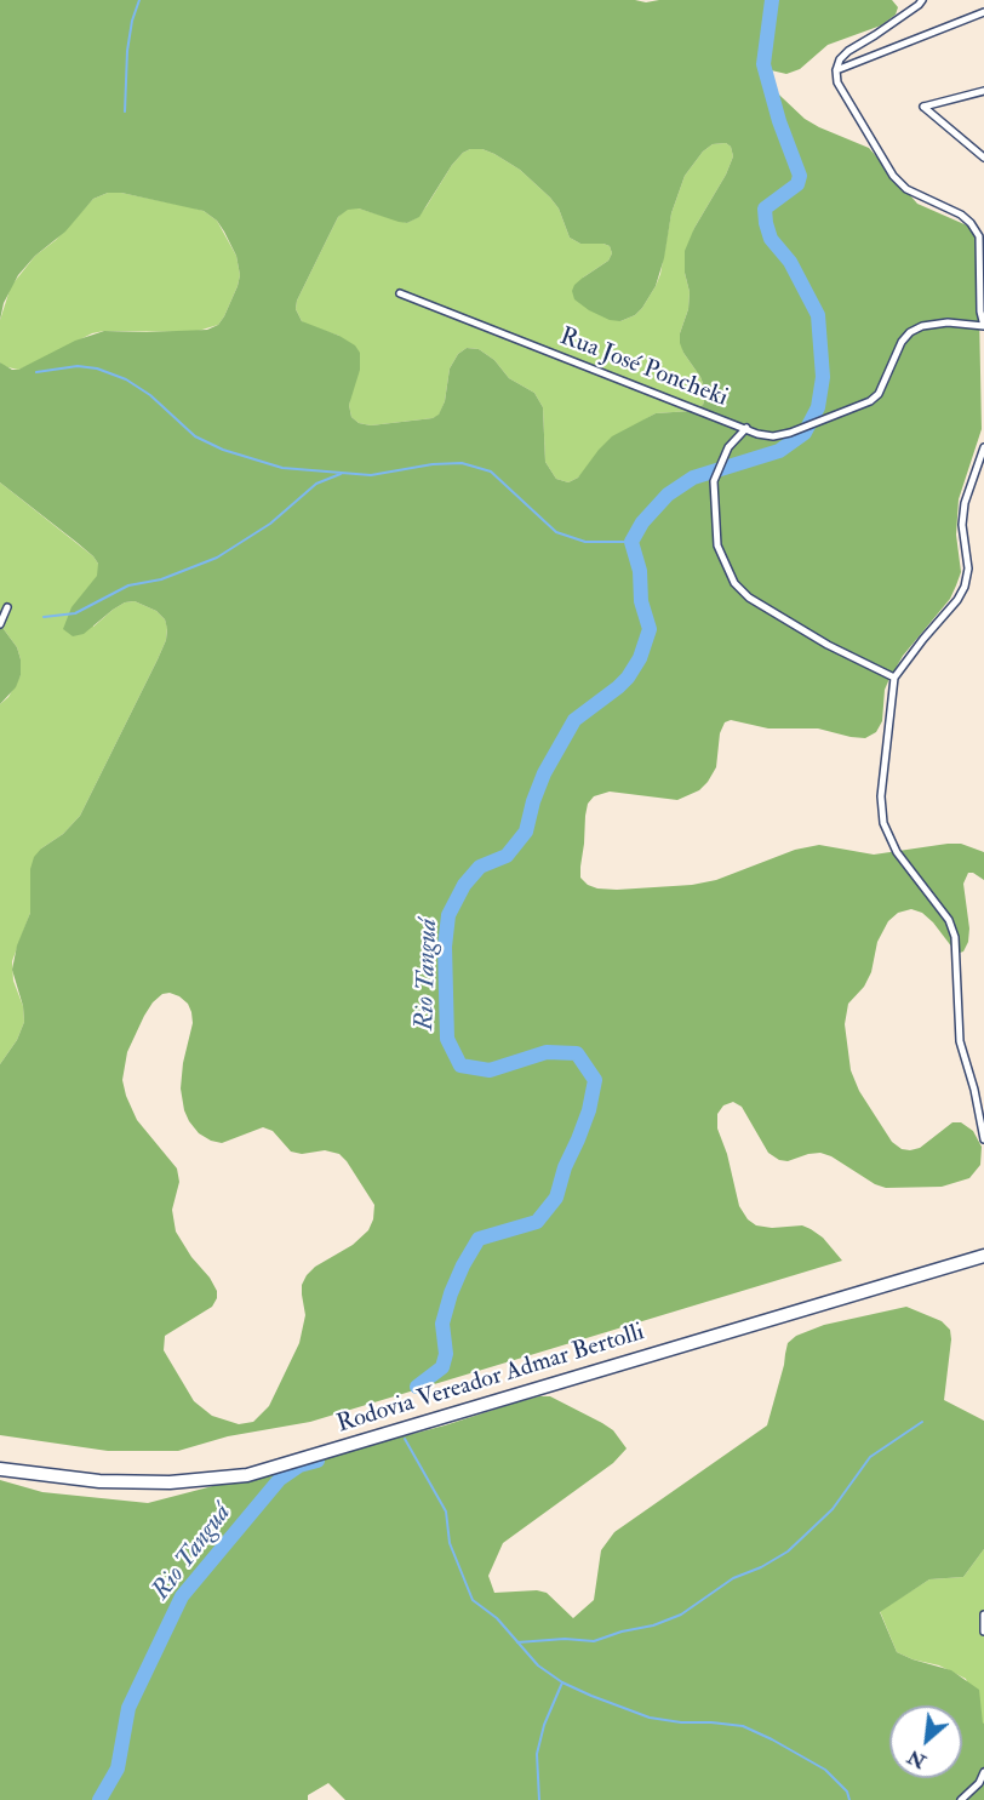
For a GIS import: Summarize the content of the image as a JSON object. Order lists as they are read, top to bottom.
{
  "streets": {
    "highway": ["Rodovia Vereador Admar Bertolli"],
    "street": ["Rua José Poncheki"]
  },
  "water": ["Rio Tanguá"],
  "north": "bottom left"
}
